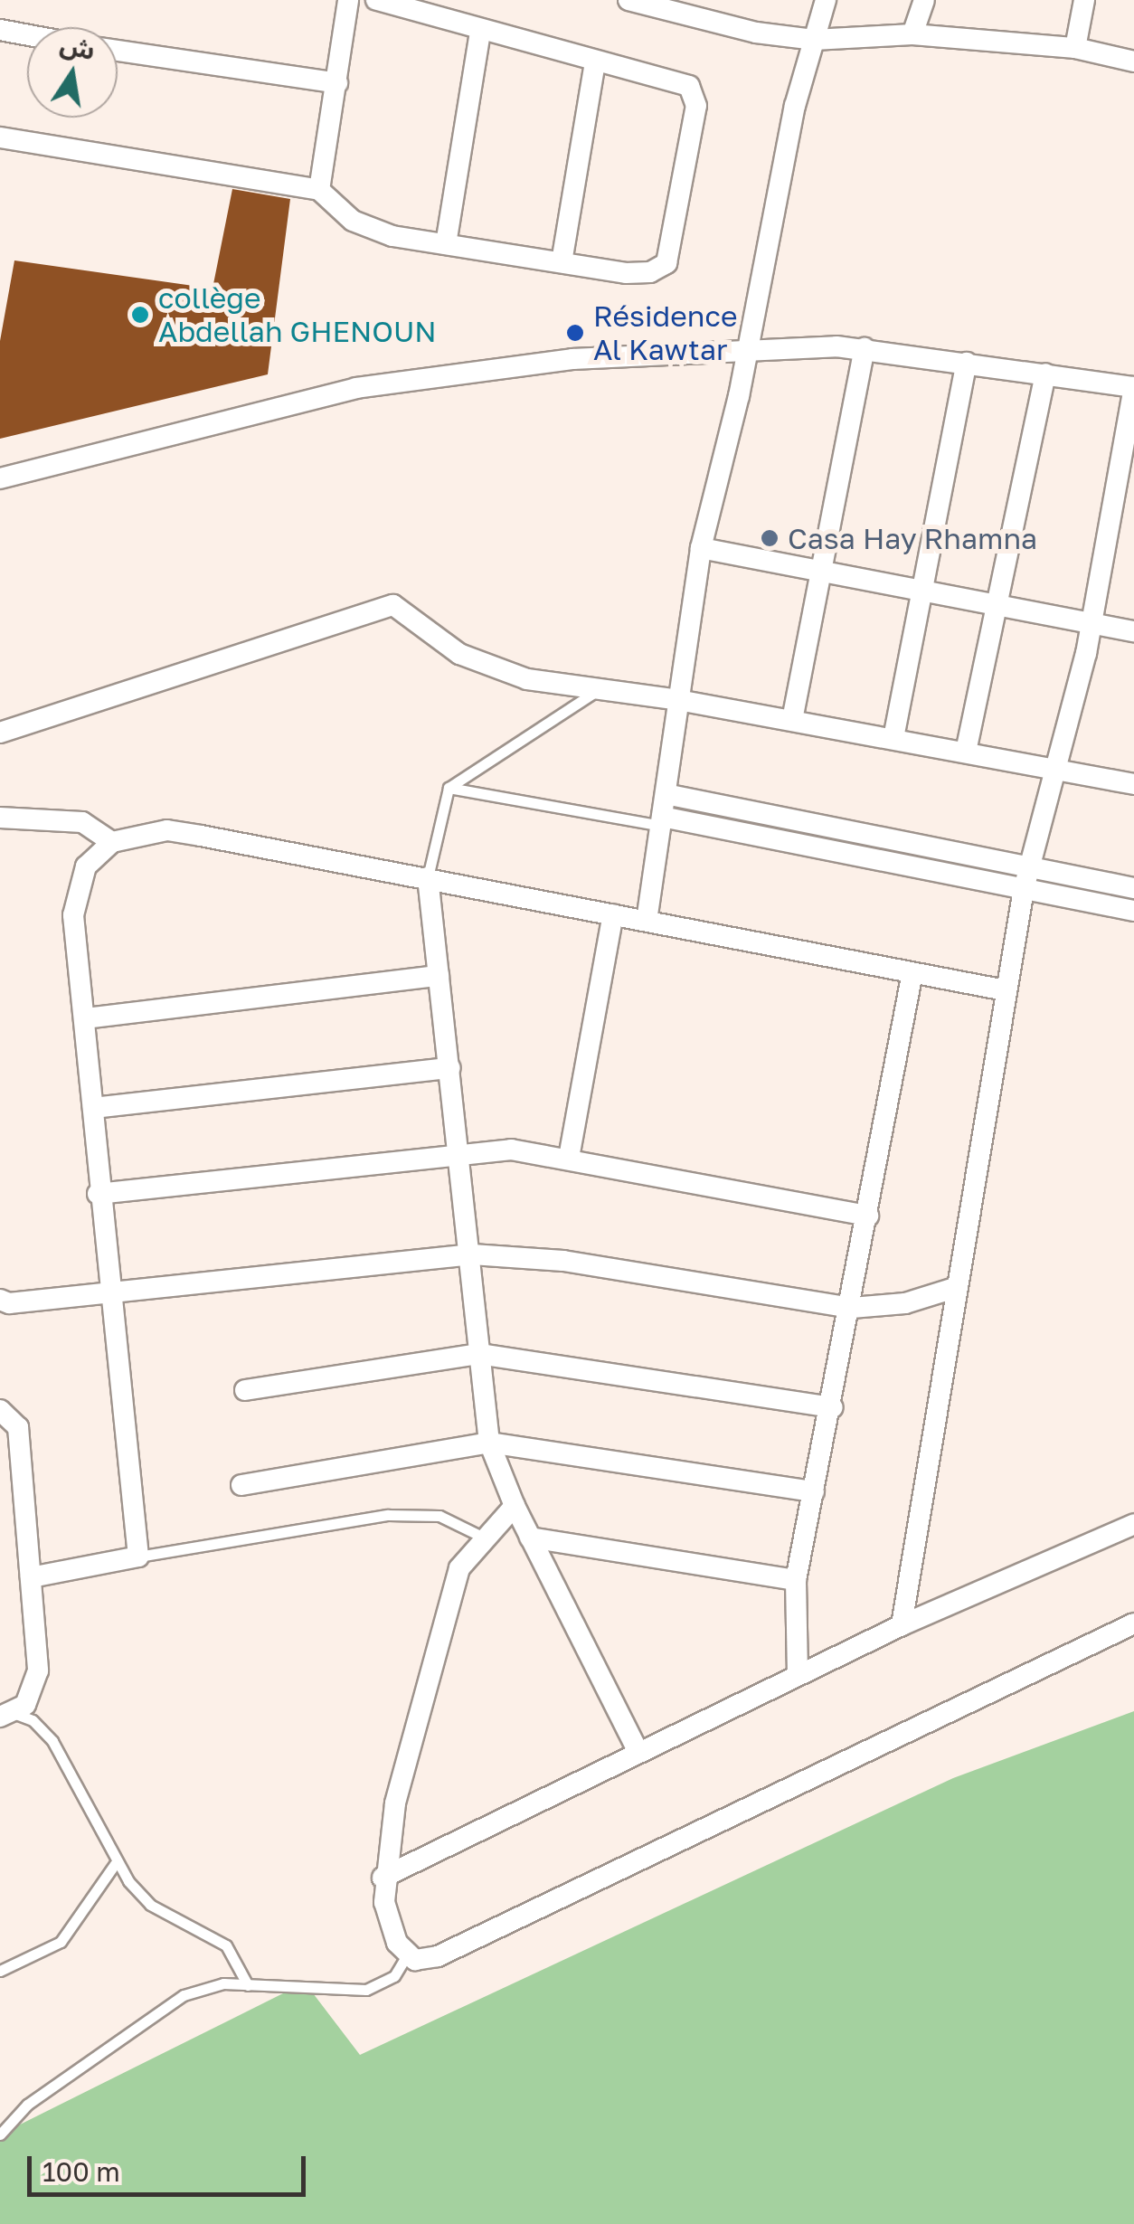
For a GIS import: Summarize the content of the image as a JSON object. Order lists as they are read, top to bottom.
{
  "places": ["collège Abdellah GHENOUN", "Résidence Al Kawtar", "Casa Hay Rhamna"],
  "scale_bar": "100 m",
  "north": "top"
}
